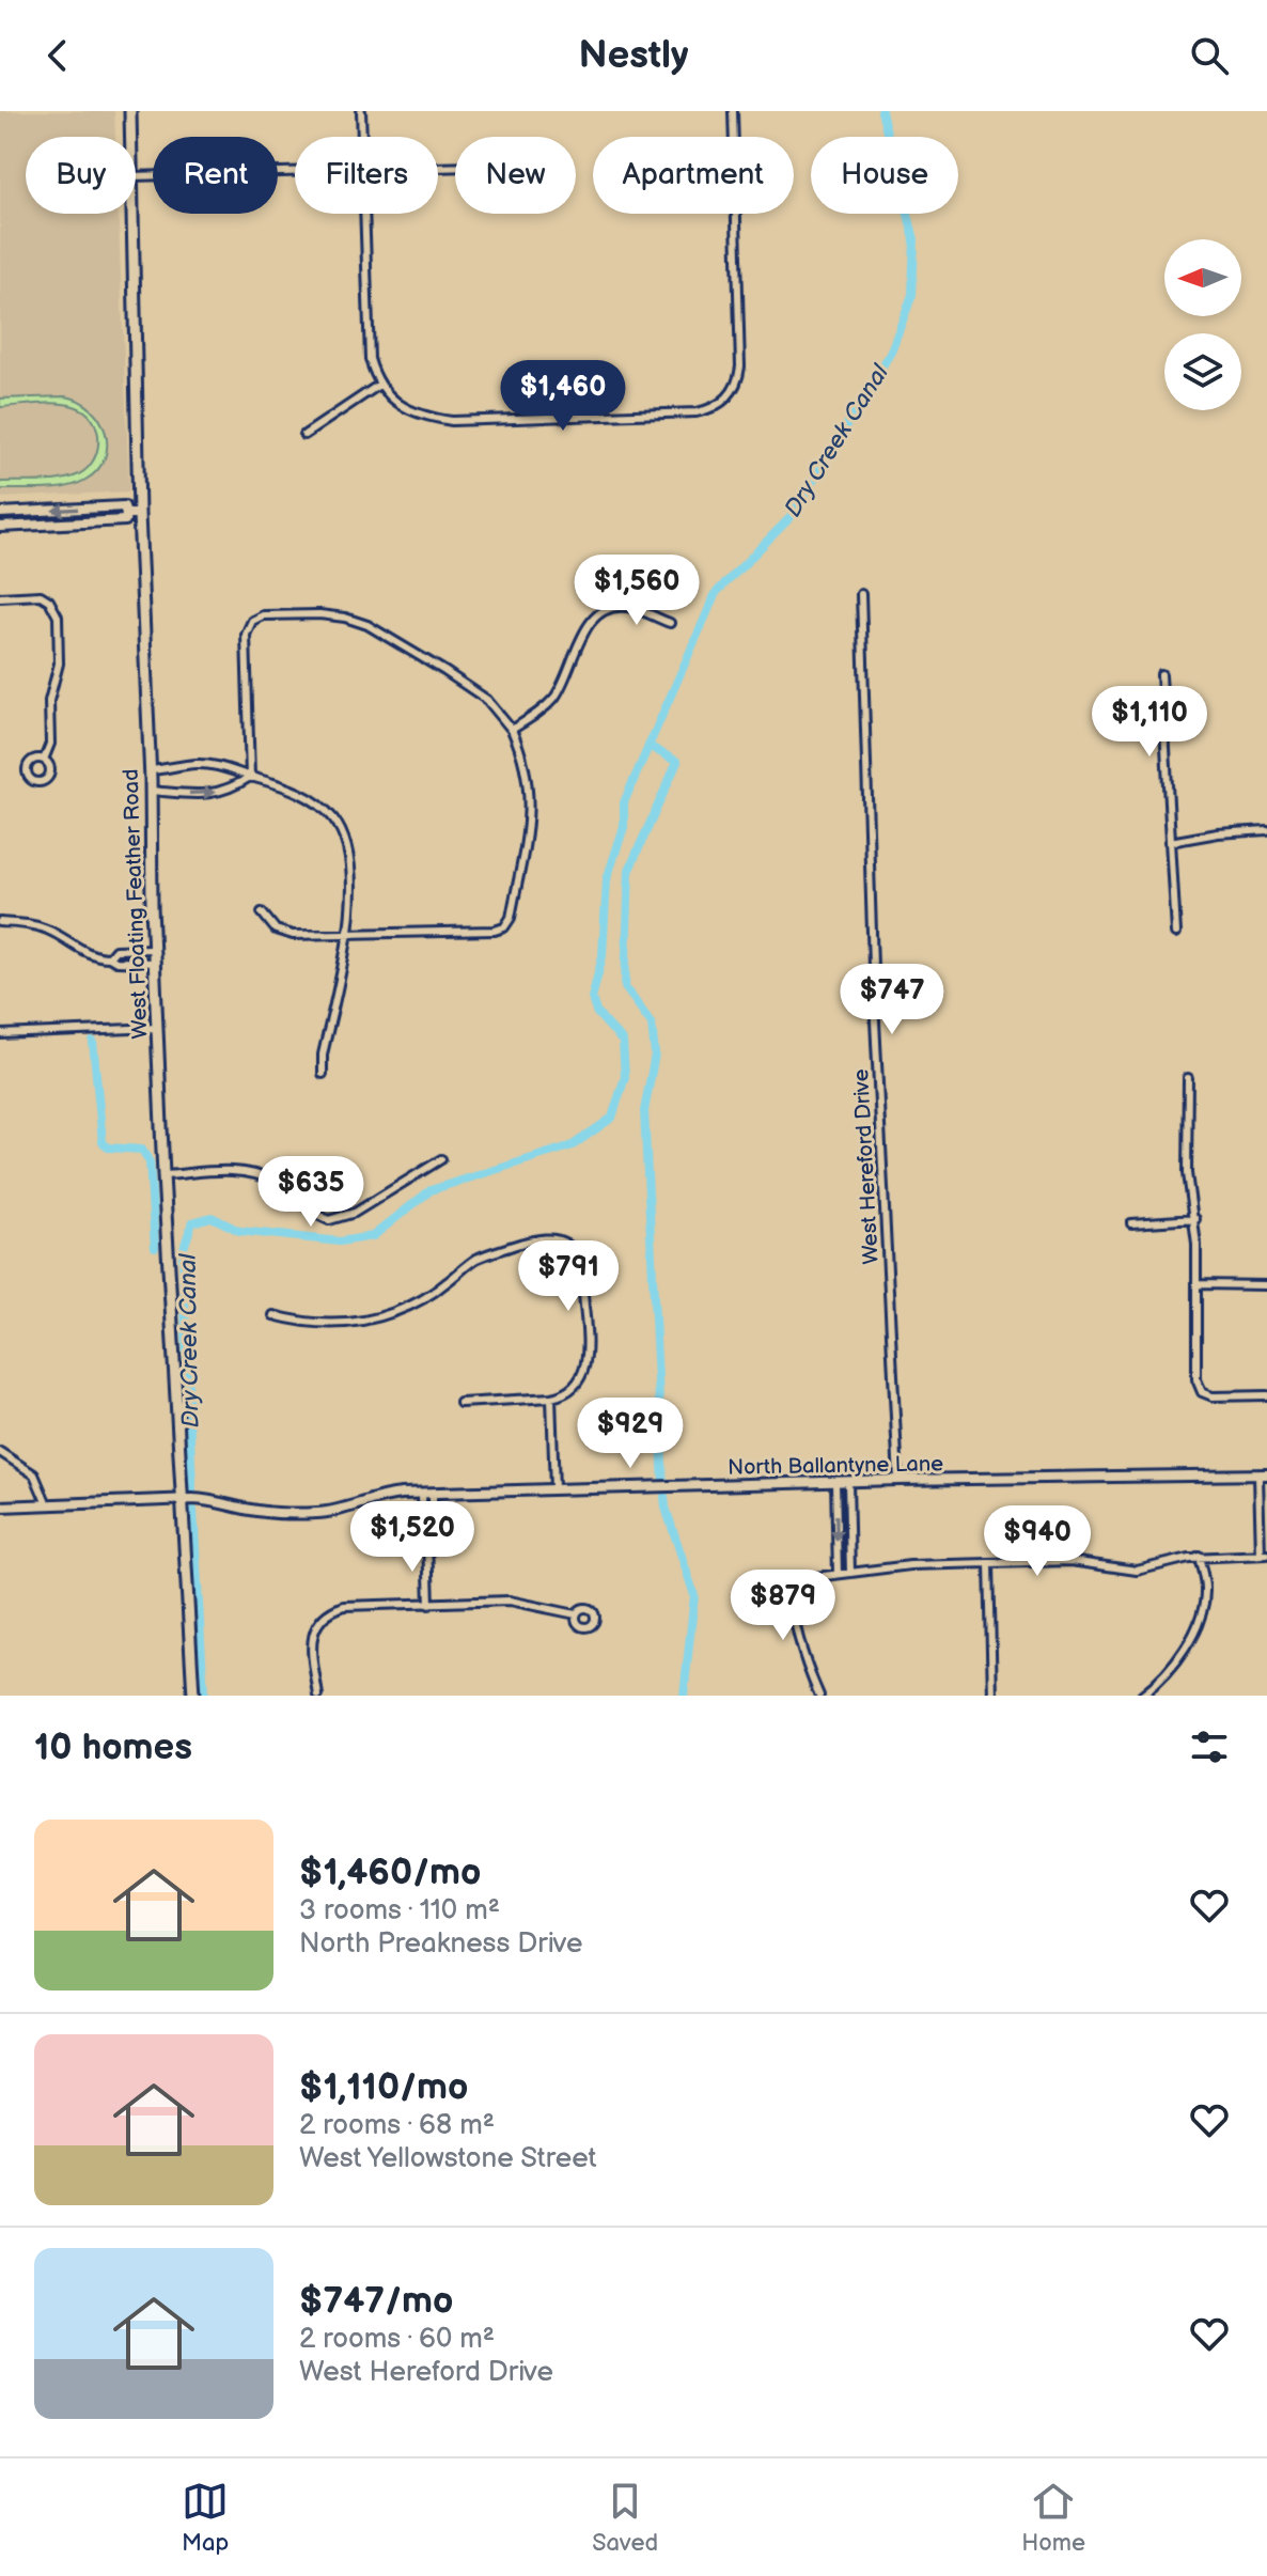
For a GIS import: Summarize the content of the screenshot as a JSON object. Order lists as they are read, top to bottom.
{
  "streets": {
    "main road": ["West Floating Feather Road"],
    "street": ["West Hereford Drive", "North Ballantyne Lane"]
  },
  "crossings": [
    ["West Floating Feather Road", "North Ballantyne Lane"],
    ["West Hereford Drive", "North Ballantyne Lane"]
  ],
  "water": ["Dry Creek Canal"],
  "north": "left",
  "page": {
    "header": "Nestly",
    "chip": [
      "Buy",
      "Rent",
      "Filters",
      "New",
      "Apartment",
      "House"
    ],
    "price": [
      "$1,460",
      "$1,560",
      "$1,110",
      "$747",
      "$635",
      "$791",
      "$929",
      "$1,520",
      "$940",
      "$879"
    ],
    "heading": "10 homes",
    "list": [
      {
        "name": "$1,460/mo",
        "note": "3 rooms · 110 m² · North Preakness Drive"
      },
      {
        "name": "$1,110/mo",
        "note": "2 rooms · 68 m² · West Yellowstone Street"
      },
      {
        "name": "$747/mo",
        "note": "2 rooms · 60 m² · West Hereford Drive"
      }
    ],
    "tabs": ["Map", "Saved", "Home"]
  }
}
